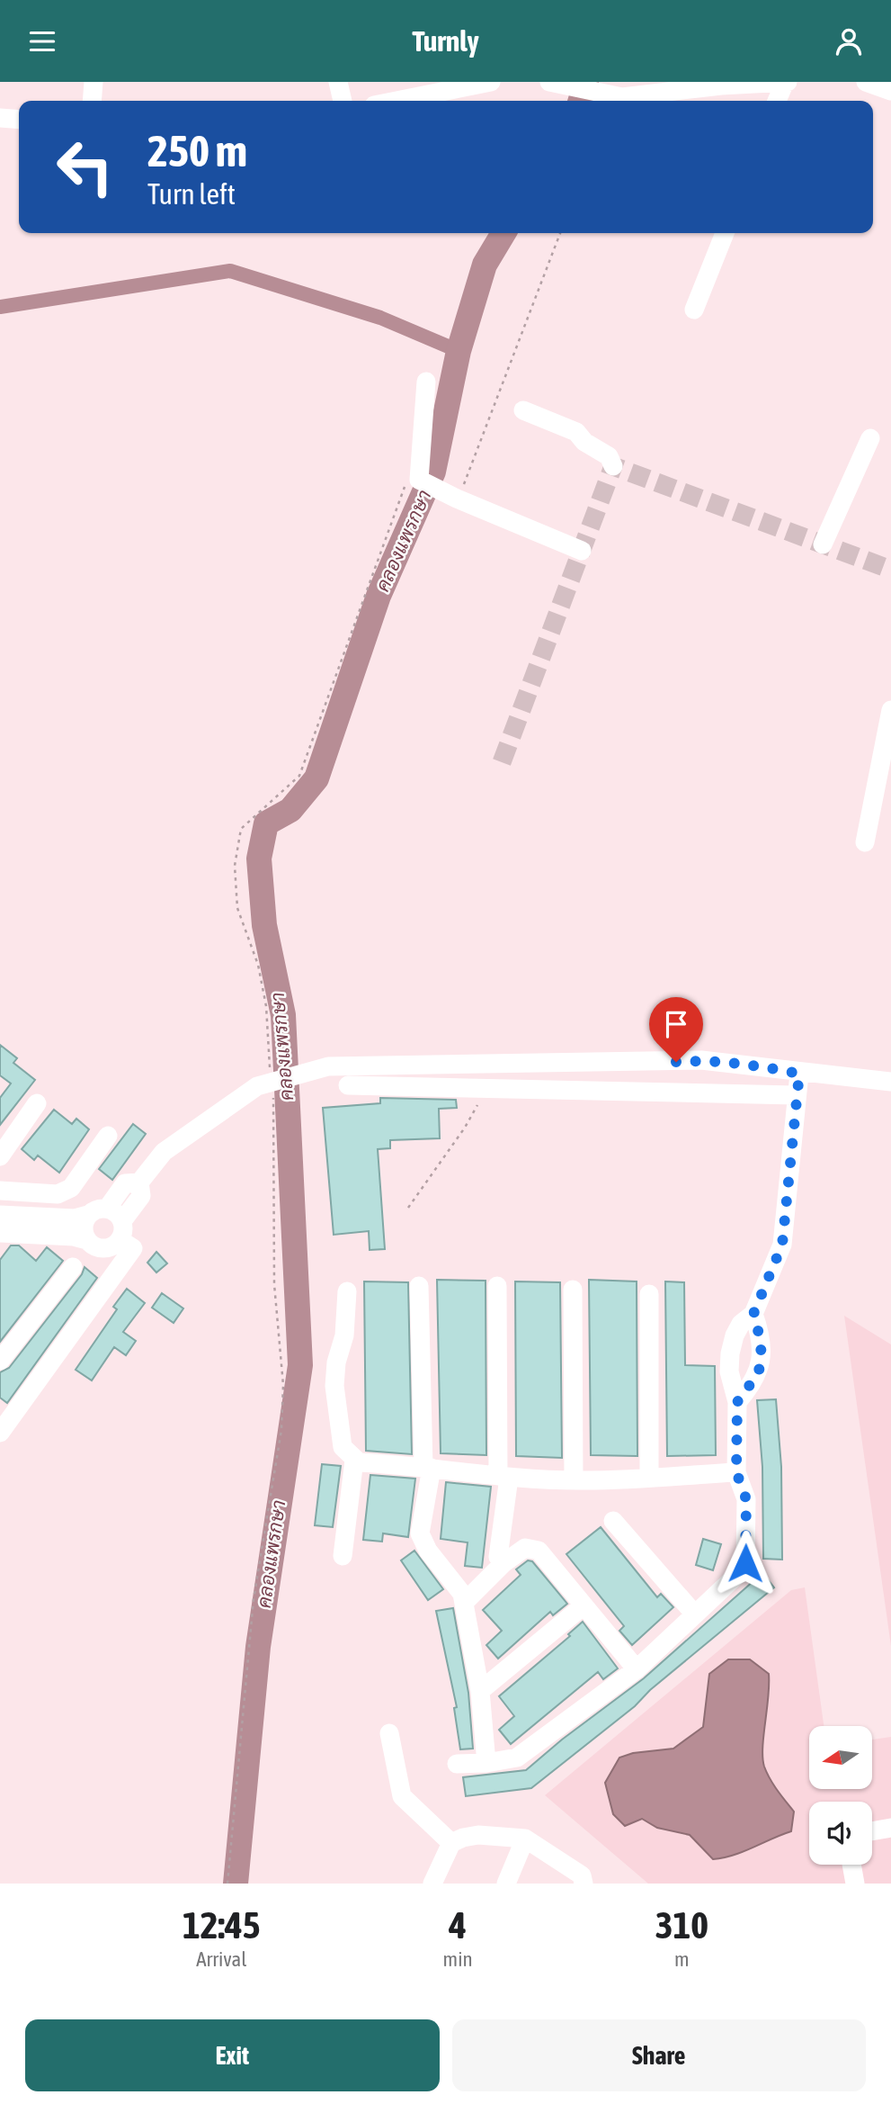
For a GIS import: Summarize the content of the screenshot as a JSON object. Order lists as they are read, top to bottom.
{
  "water": ["คลองแพรกษา"],
  "north": "left",
  "page": {
    "header": "Turnly",
    "turn": ["250 m", "Turn left"],
    "eta": [
      "12:45",
      "Arrival",
      "4",
      "min",
      "310",
      "m"
    ],
    "buttons": ["Exit", "Share"]
  }
}
